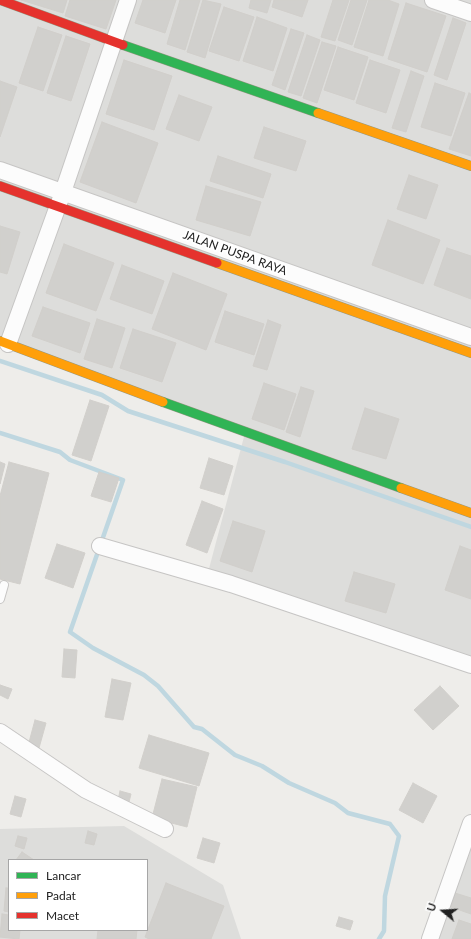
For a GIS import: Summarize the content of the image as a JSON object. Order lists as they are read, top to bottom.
{
  "streets": {
    "street": ["JALAN PUSPA RAYA"]
  },
  "legend": ["Lancar", "Padat", "Macet"],
  "north": "left"
}
